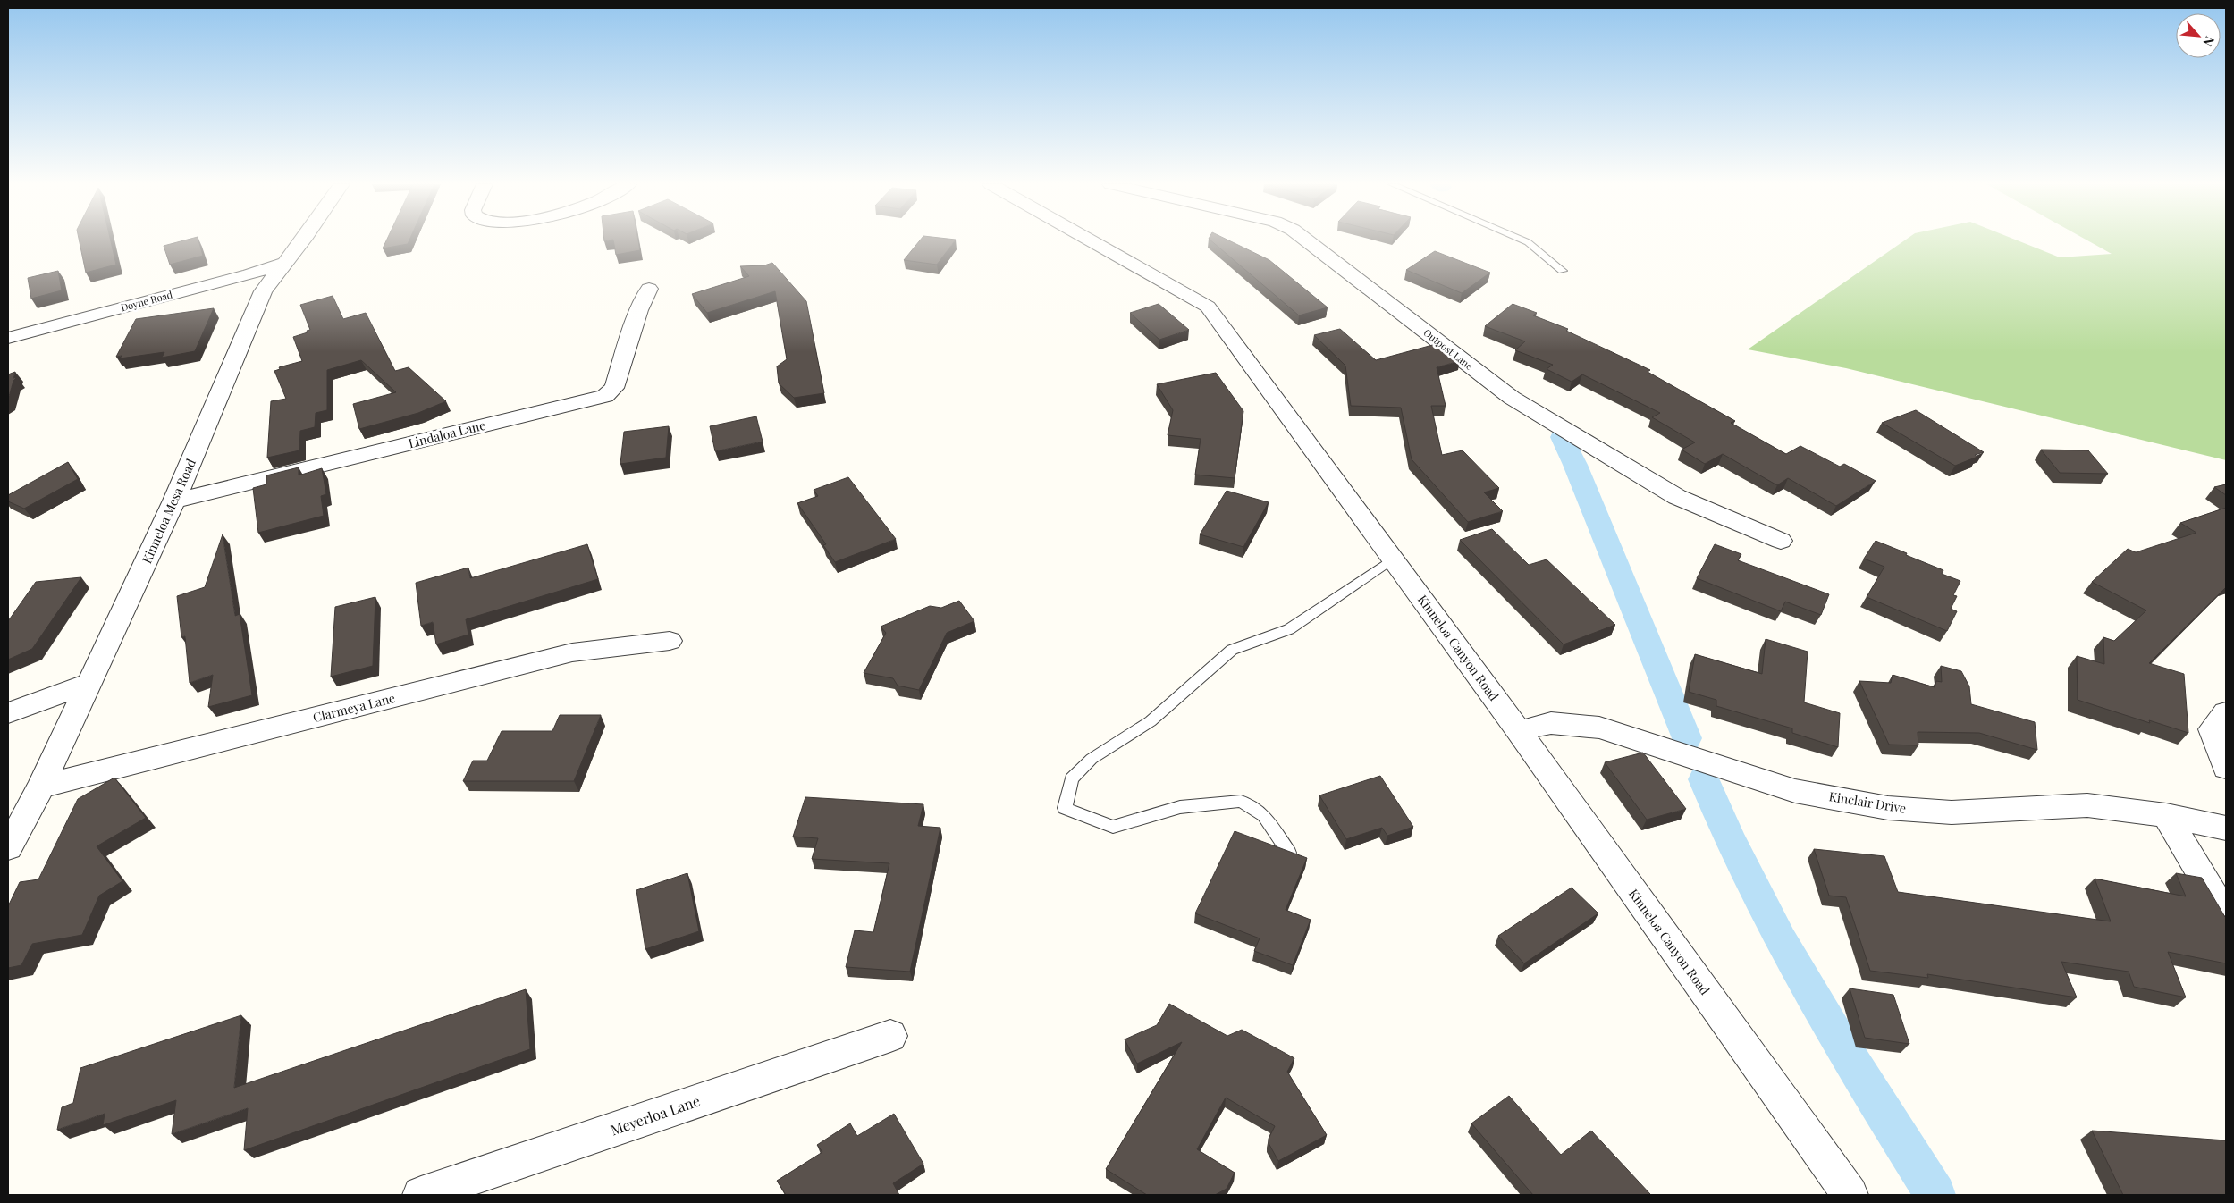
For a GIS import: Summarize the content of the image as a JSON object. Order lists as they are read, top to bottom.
{
  "streets": {
    "street": [
      "Doyne Road",
      "Outpost Lane",
      "Lindaloa Lane",
      "Kinneloa Mesa Road",
      "Kinneloa Canyon Road",
      "Clarmeya Lane",
      "Kinclair Drive",
      "Meyerloa Lane"
    ]
  },
  "crossings": [
    ["Doyne Road", "Kinneloa Mesa Road"],
    ["Lindaloa Lane", "Kinneloa Mesa Road"],
    ["Kinneloa Mesa Road", "Clarmeya Lane"],
    ["Kinneloa Canyon Road", "Kinclair Drive"]
  ],
  "north": "bottom right"
}
